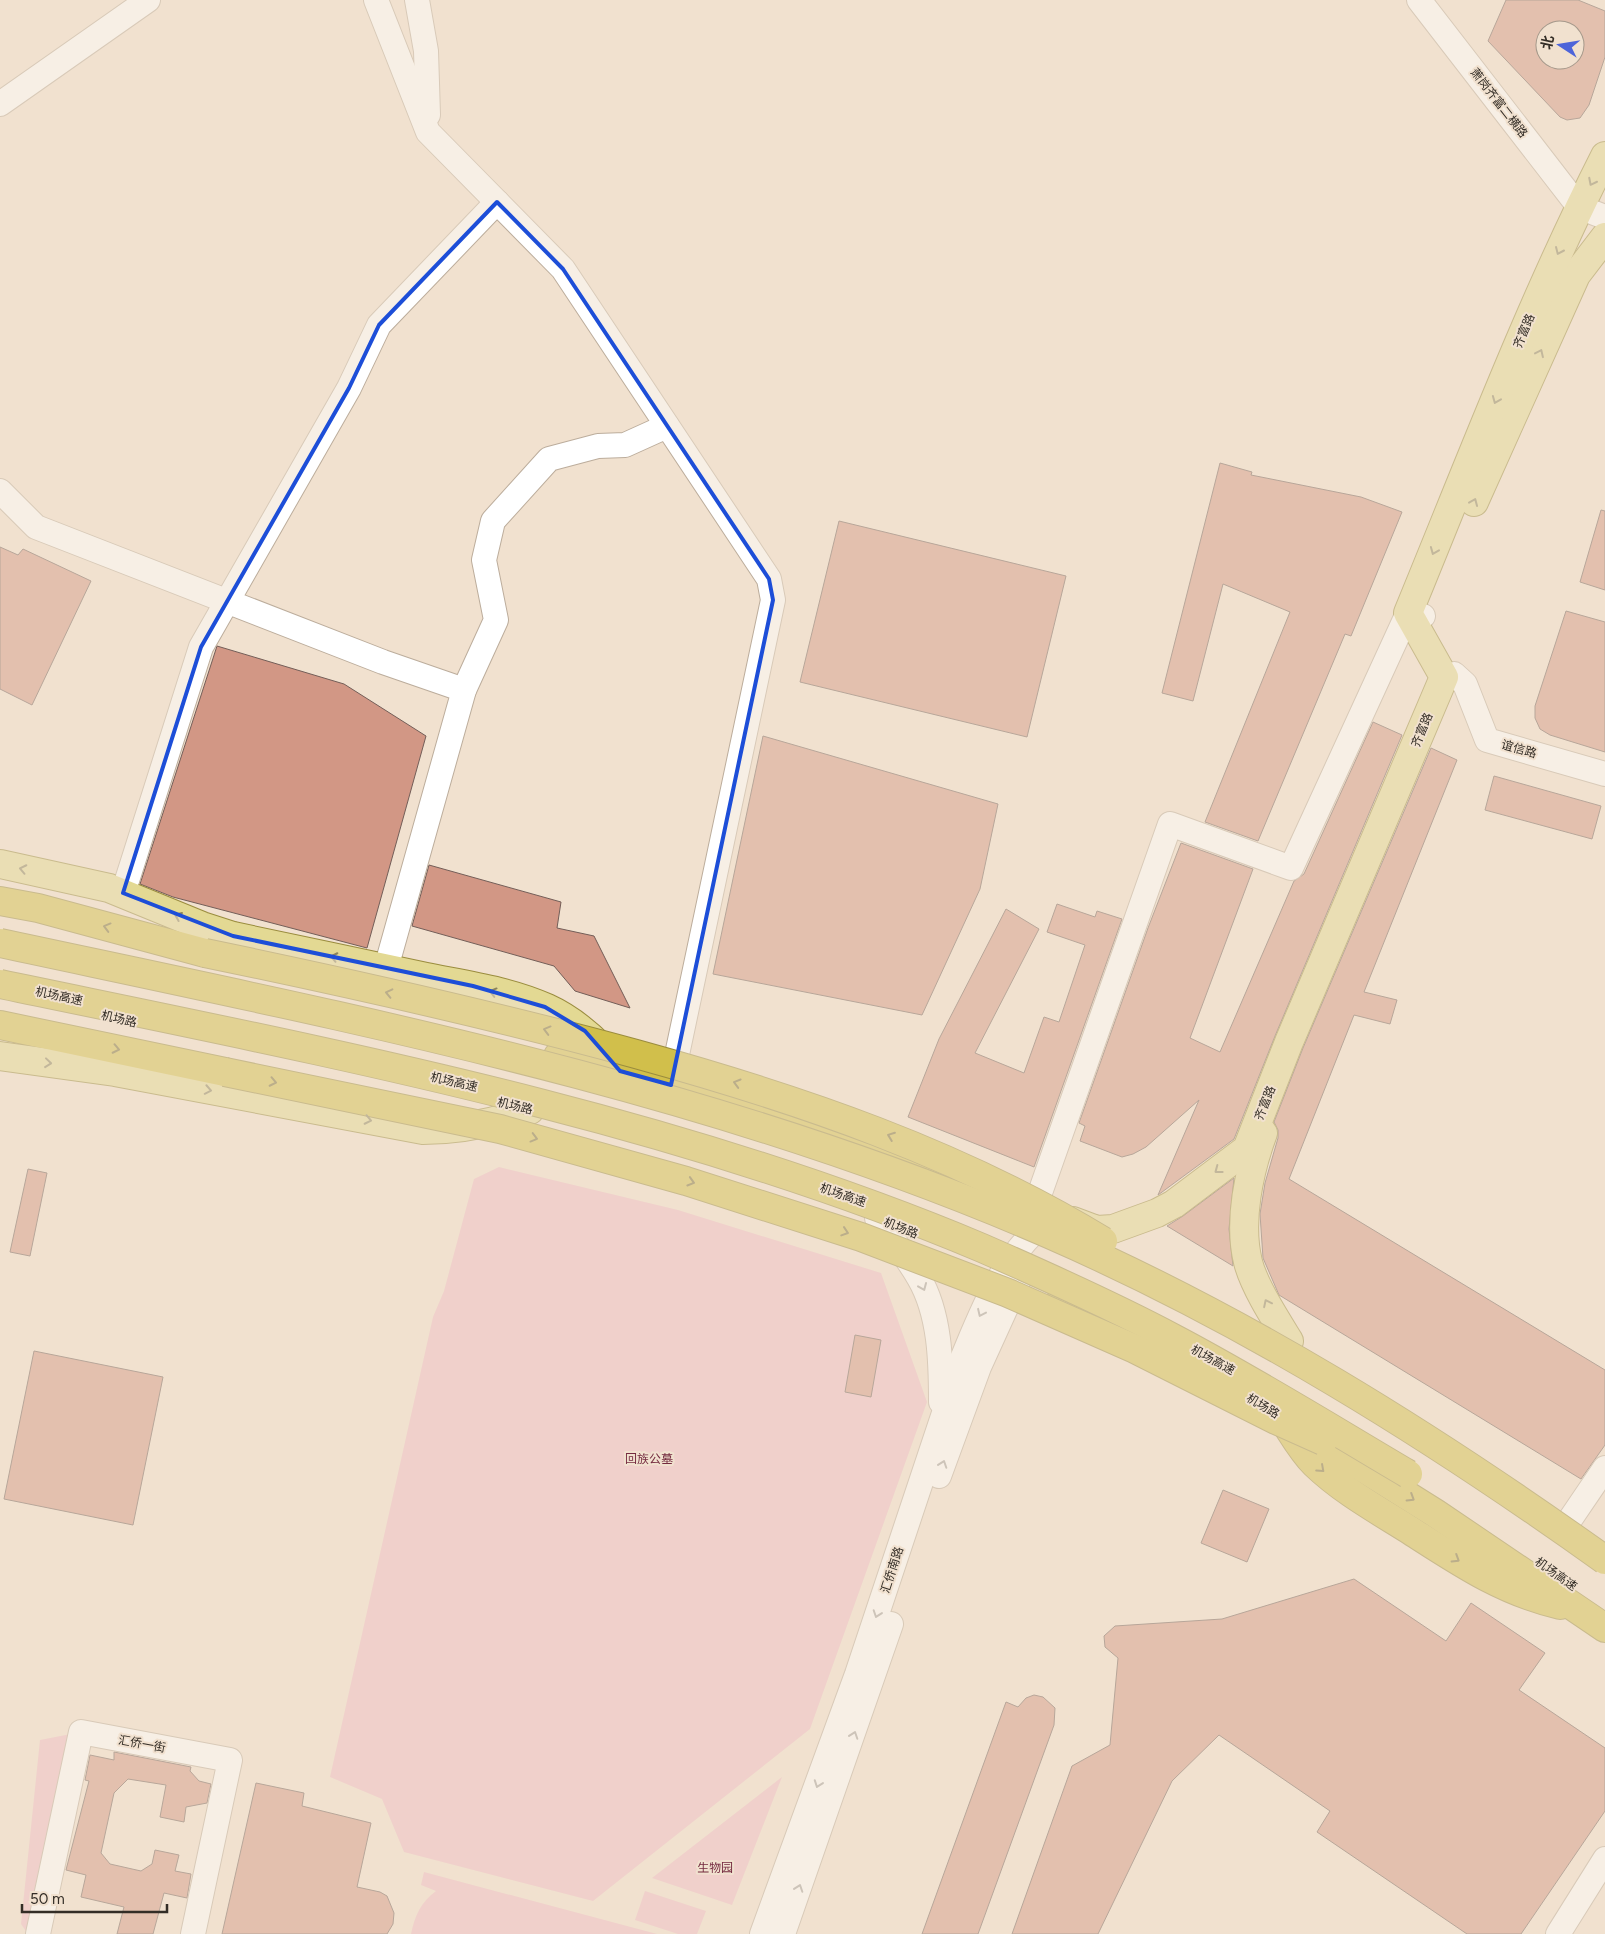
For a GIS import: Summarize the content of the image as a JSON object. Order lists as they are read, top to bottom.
{
  "streets": {
    "highway": ["机场高速", "机场路"],
    "main road": ["齐富路"],
    "street": [
      "萧岗齐富二横路",
      "谊信路",
      "汇侨南路",
      "汇侨一街"
    ]
  },
  "crossings": [
    ["萧岗齐富二横路", "齐富路"],
    ["齐富路", "谊信路"],
    ["齐富路", "汇侨南路"],
    ["机场高速", "机场路"],
    ["机场路", "汇侨南路"]
  ],
  "parks": ["回族公墓", "生物园"],
  "scale_bar": "50 m",
  "north": "left"
}
